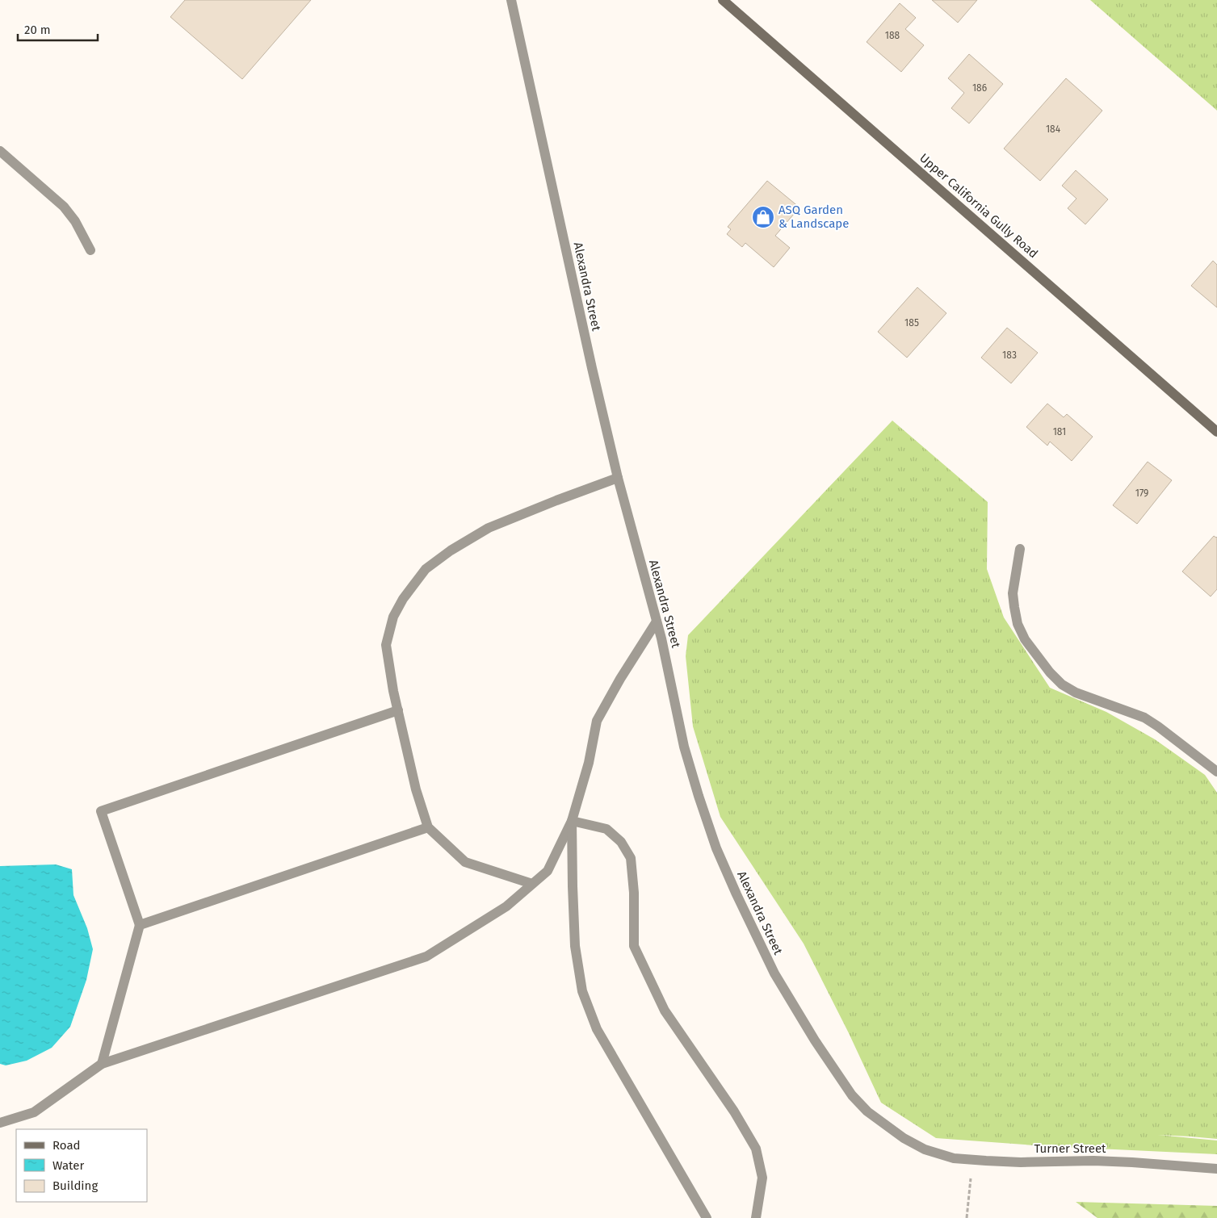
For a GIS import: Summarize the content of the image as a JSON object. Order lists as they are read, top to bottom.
{
  "streets": {
    "street": ["Upper California Gully Road", "Alexandra Street", "Turner Street"]
  },
  "crossings": [
    ["Alexandra Street", "Turner Street"]
  ],
  "places": {
    "shop": ["ASQ Garden & Landscape"]
  },
  "house_numbers": [
    "188",
    "186",
    "184",
    "185",
    "183",
    "181",
    "179"
  ],
  "legend": ["Road", "Water", "Building"],
  "scale_bar": "20 m"
}
